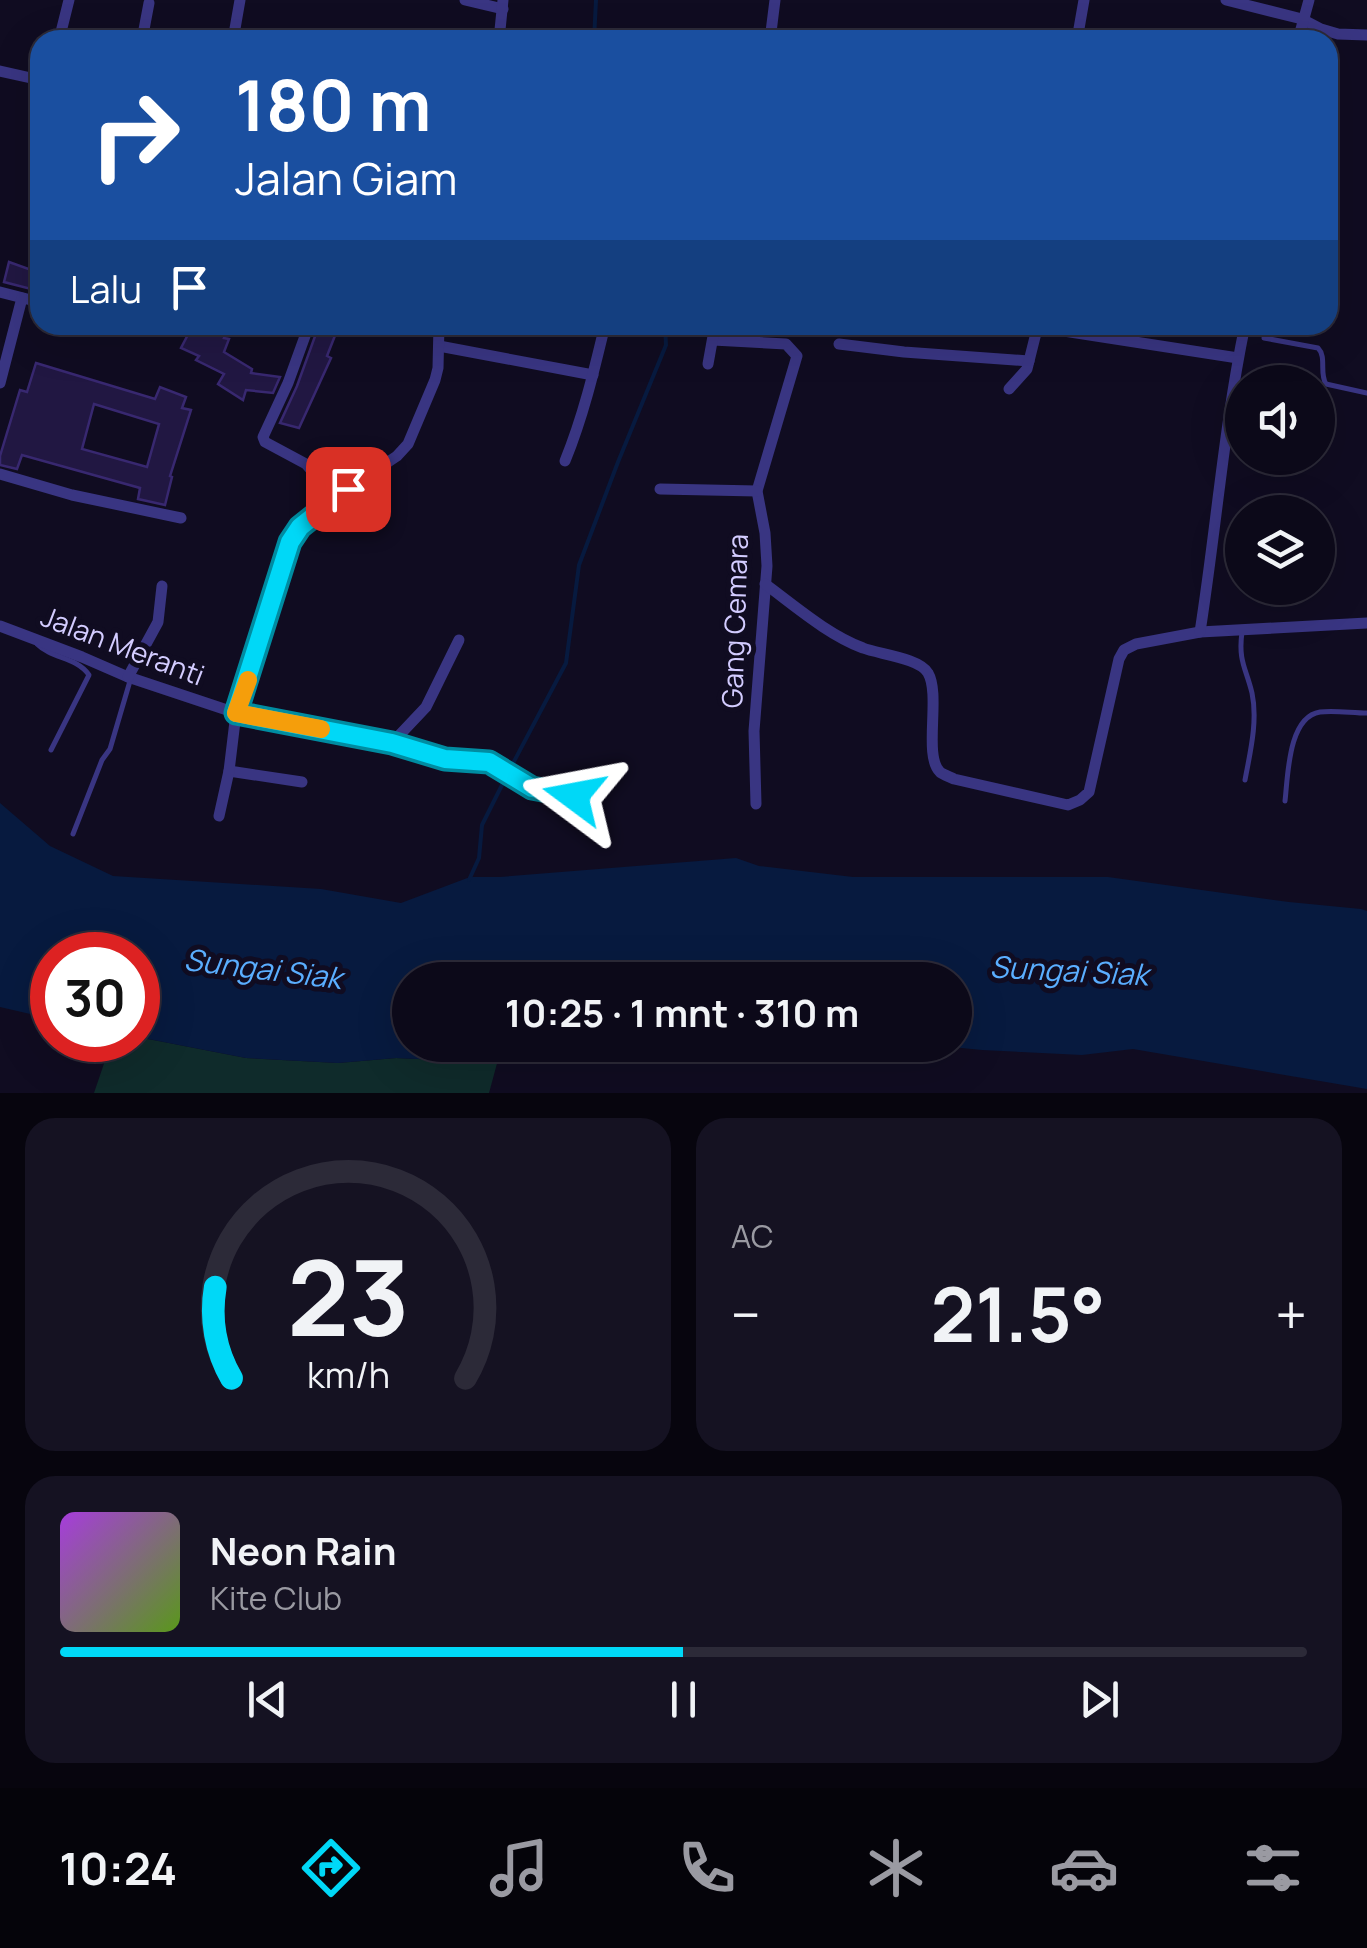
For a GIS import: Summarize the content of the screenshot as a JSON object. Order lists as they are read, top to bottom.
{
  "streets": {
    "street": ["Gang Cemara", "Jalan Meranti"]
  },
  "water": ["Sungai Siak"],
  "page": {
    "turn": ["180 m", "Jalan Giam"],
    "then": "Lalu",
    "limit": "30",
    "trip": "10:25 · 1 mnt · 310 m",
    "tile": "AC",
    "heat": ["−", "21.5°", "+"],
    "song": ["Neon Rain", "Kite Club"],
    "tabs": "10:24",
    "gauge": ["23", "km/h"]
  }
}
